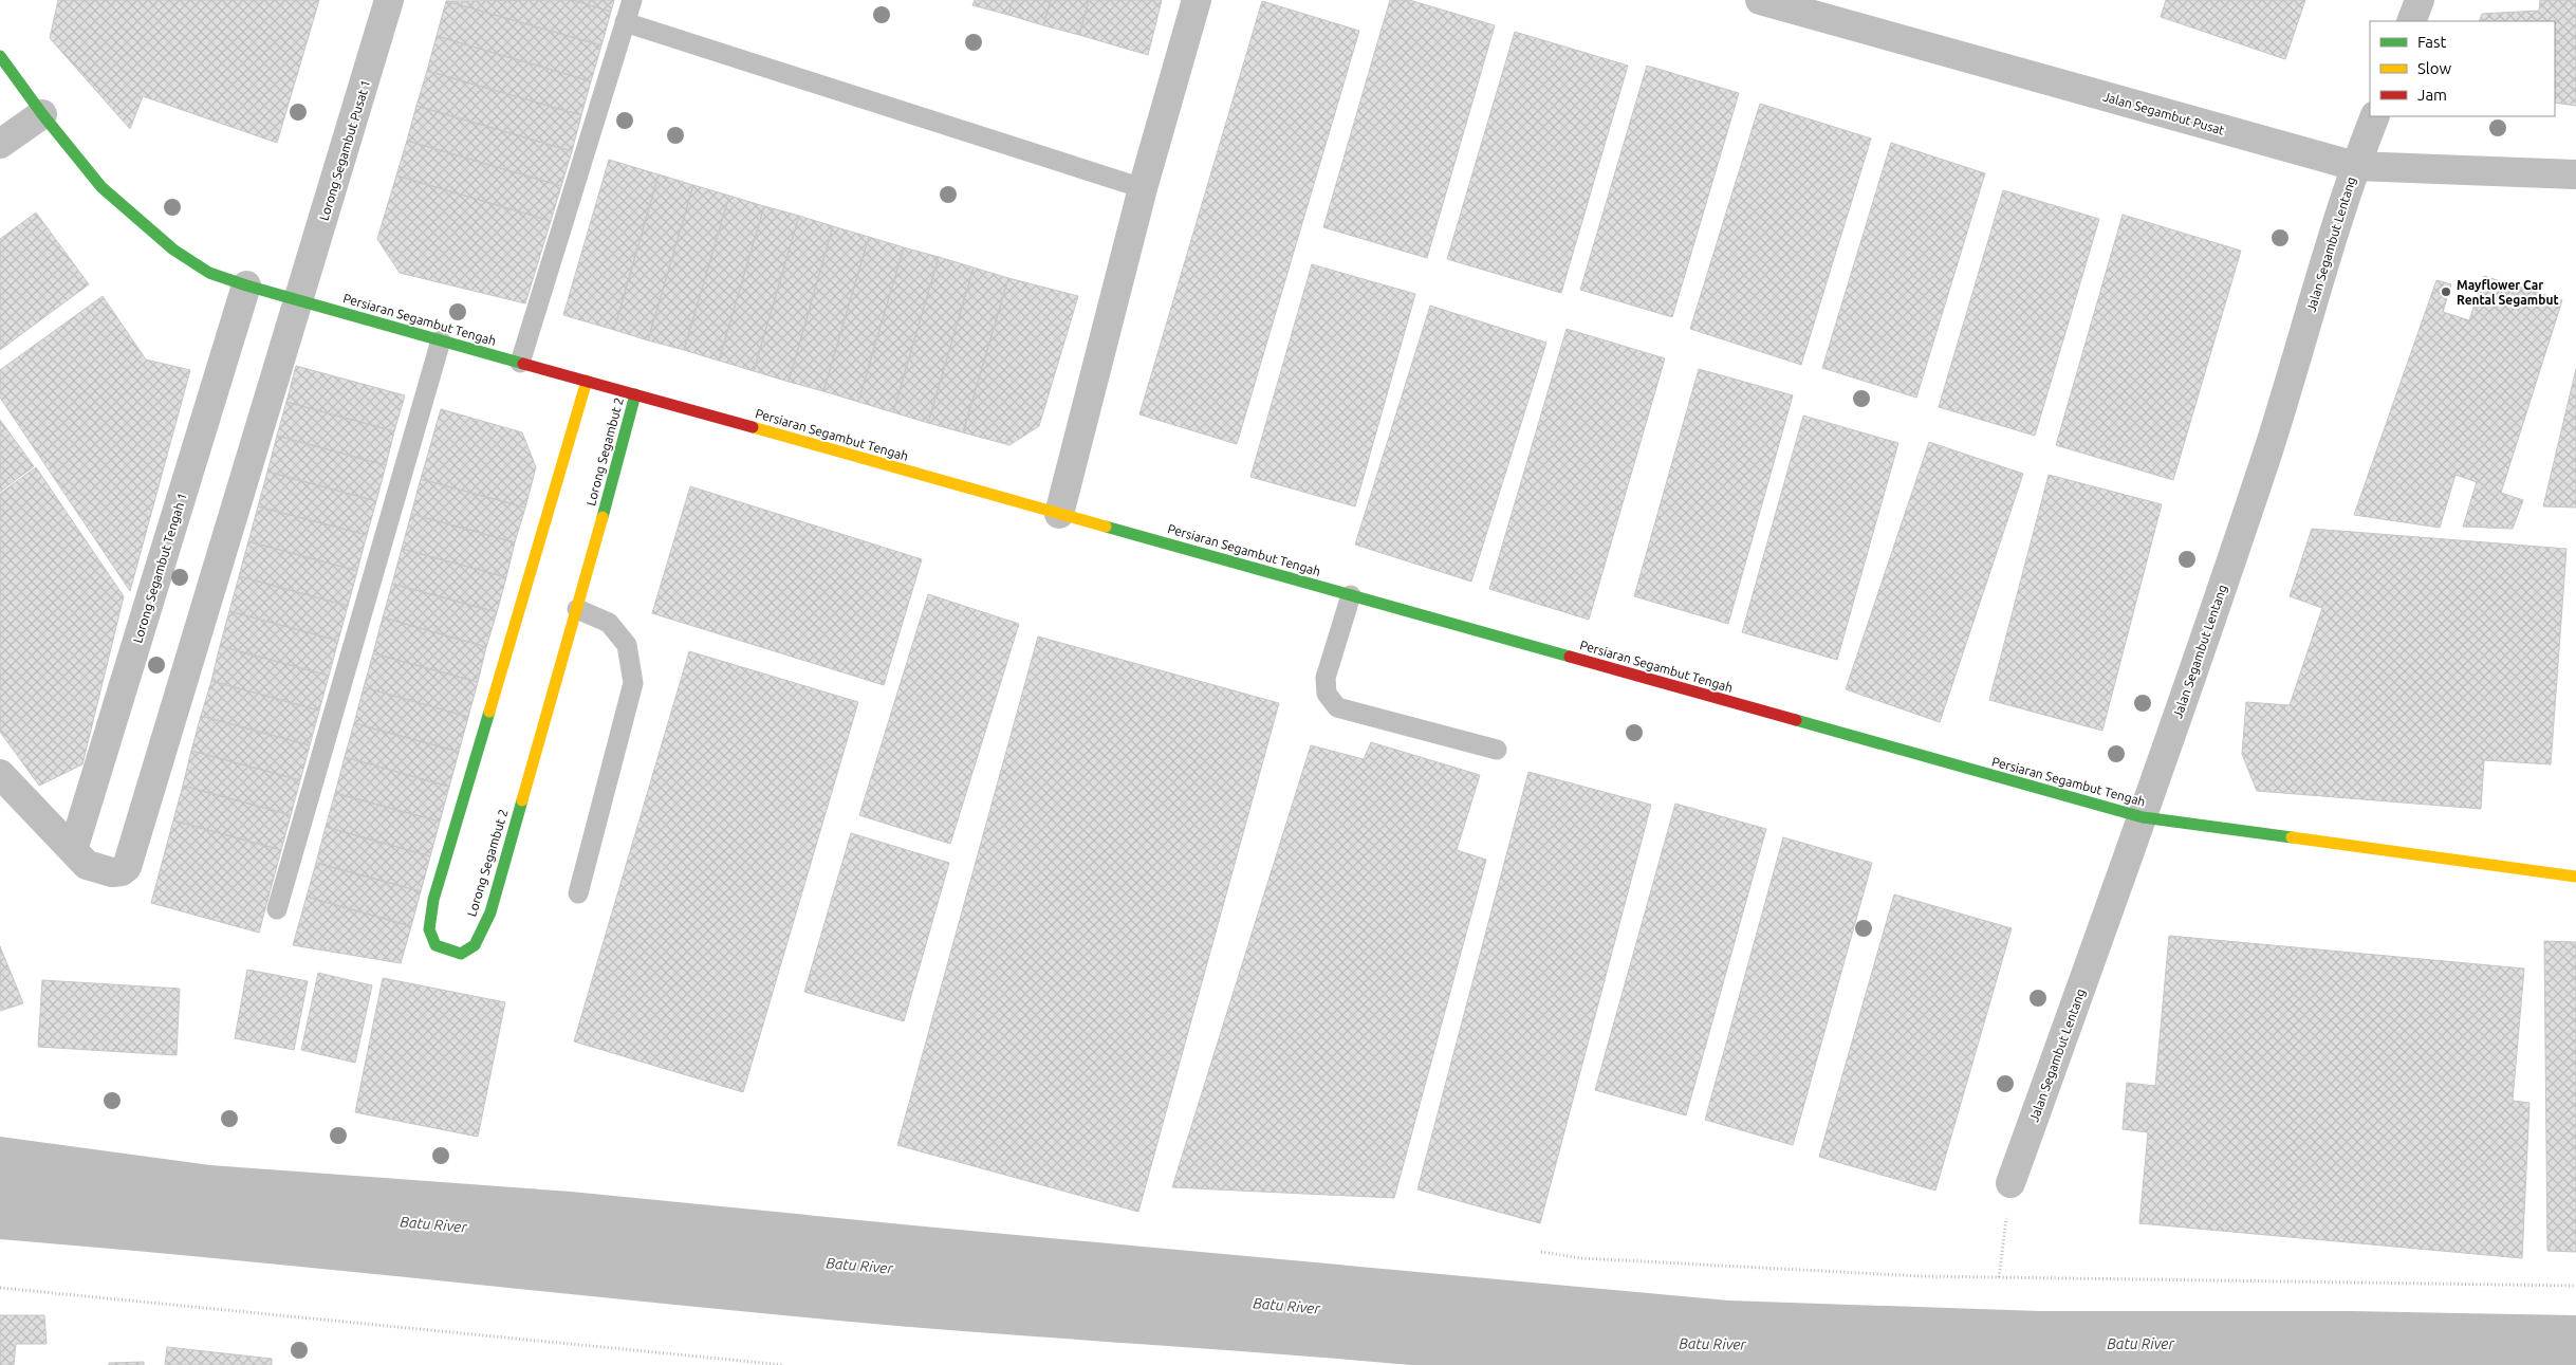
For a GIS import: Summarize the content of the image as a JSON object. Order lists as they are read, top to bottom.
{
  "streets": {
    "street": [
      "Jalan Segambut Pusat",
      "Lorong Segambut Pusat 1",
      "Jalan Segambut Lentang",
      "Persiaran Segambut Tengah",
      "Lorong Segambut 2",
      "Lorong Segambut Tengah 1"
    ]
  },
  "crossings": [
    ["Jalan Segambut Pusat", "Jalan Segambut Lentang"],
    ["Lorong Segambut Pusat 1", "Persiaran Segambut Tengah"],
    ["Lorong Segambut Pusat 1", "Lorong Segambut Tengah 1"],
    ["Jalan Segambut Lentang", "Persiaran Segambut Tengah"],
    ["Persiaran Segambut Tengah", "Lorong Segambut 2"],
    ["Persiaran Segambut Tengah", "Lorong Segambut Tengah 1"]
  ],
  "water": ["Batu River"],
  "places": ["Mayflower Car Rental Segambut"],
  "legend": ["Fast", "Slow", "Jam"]
}
